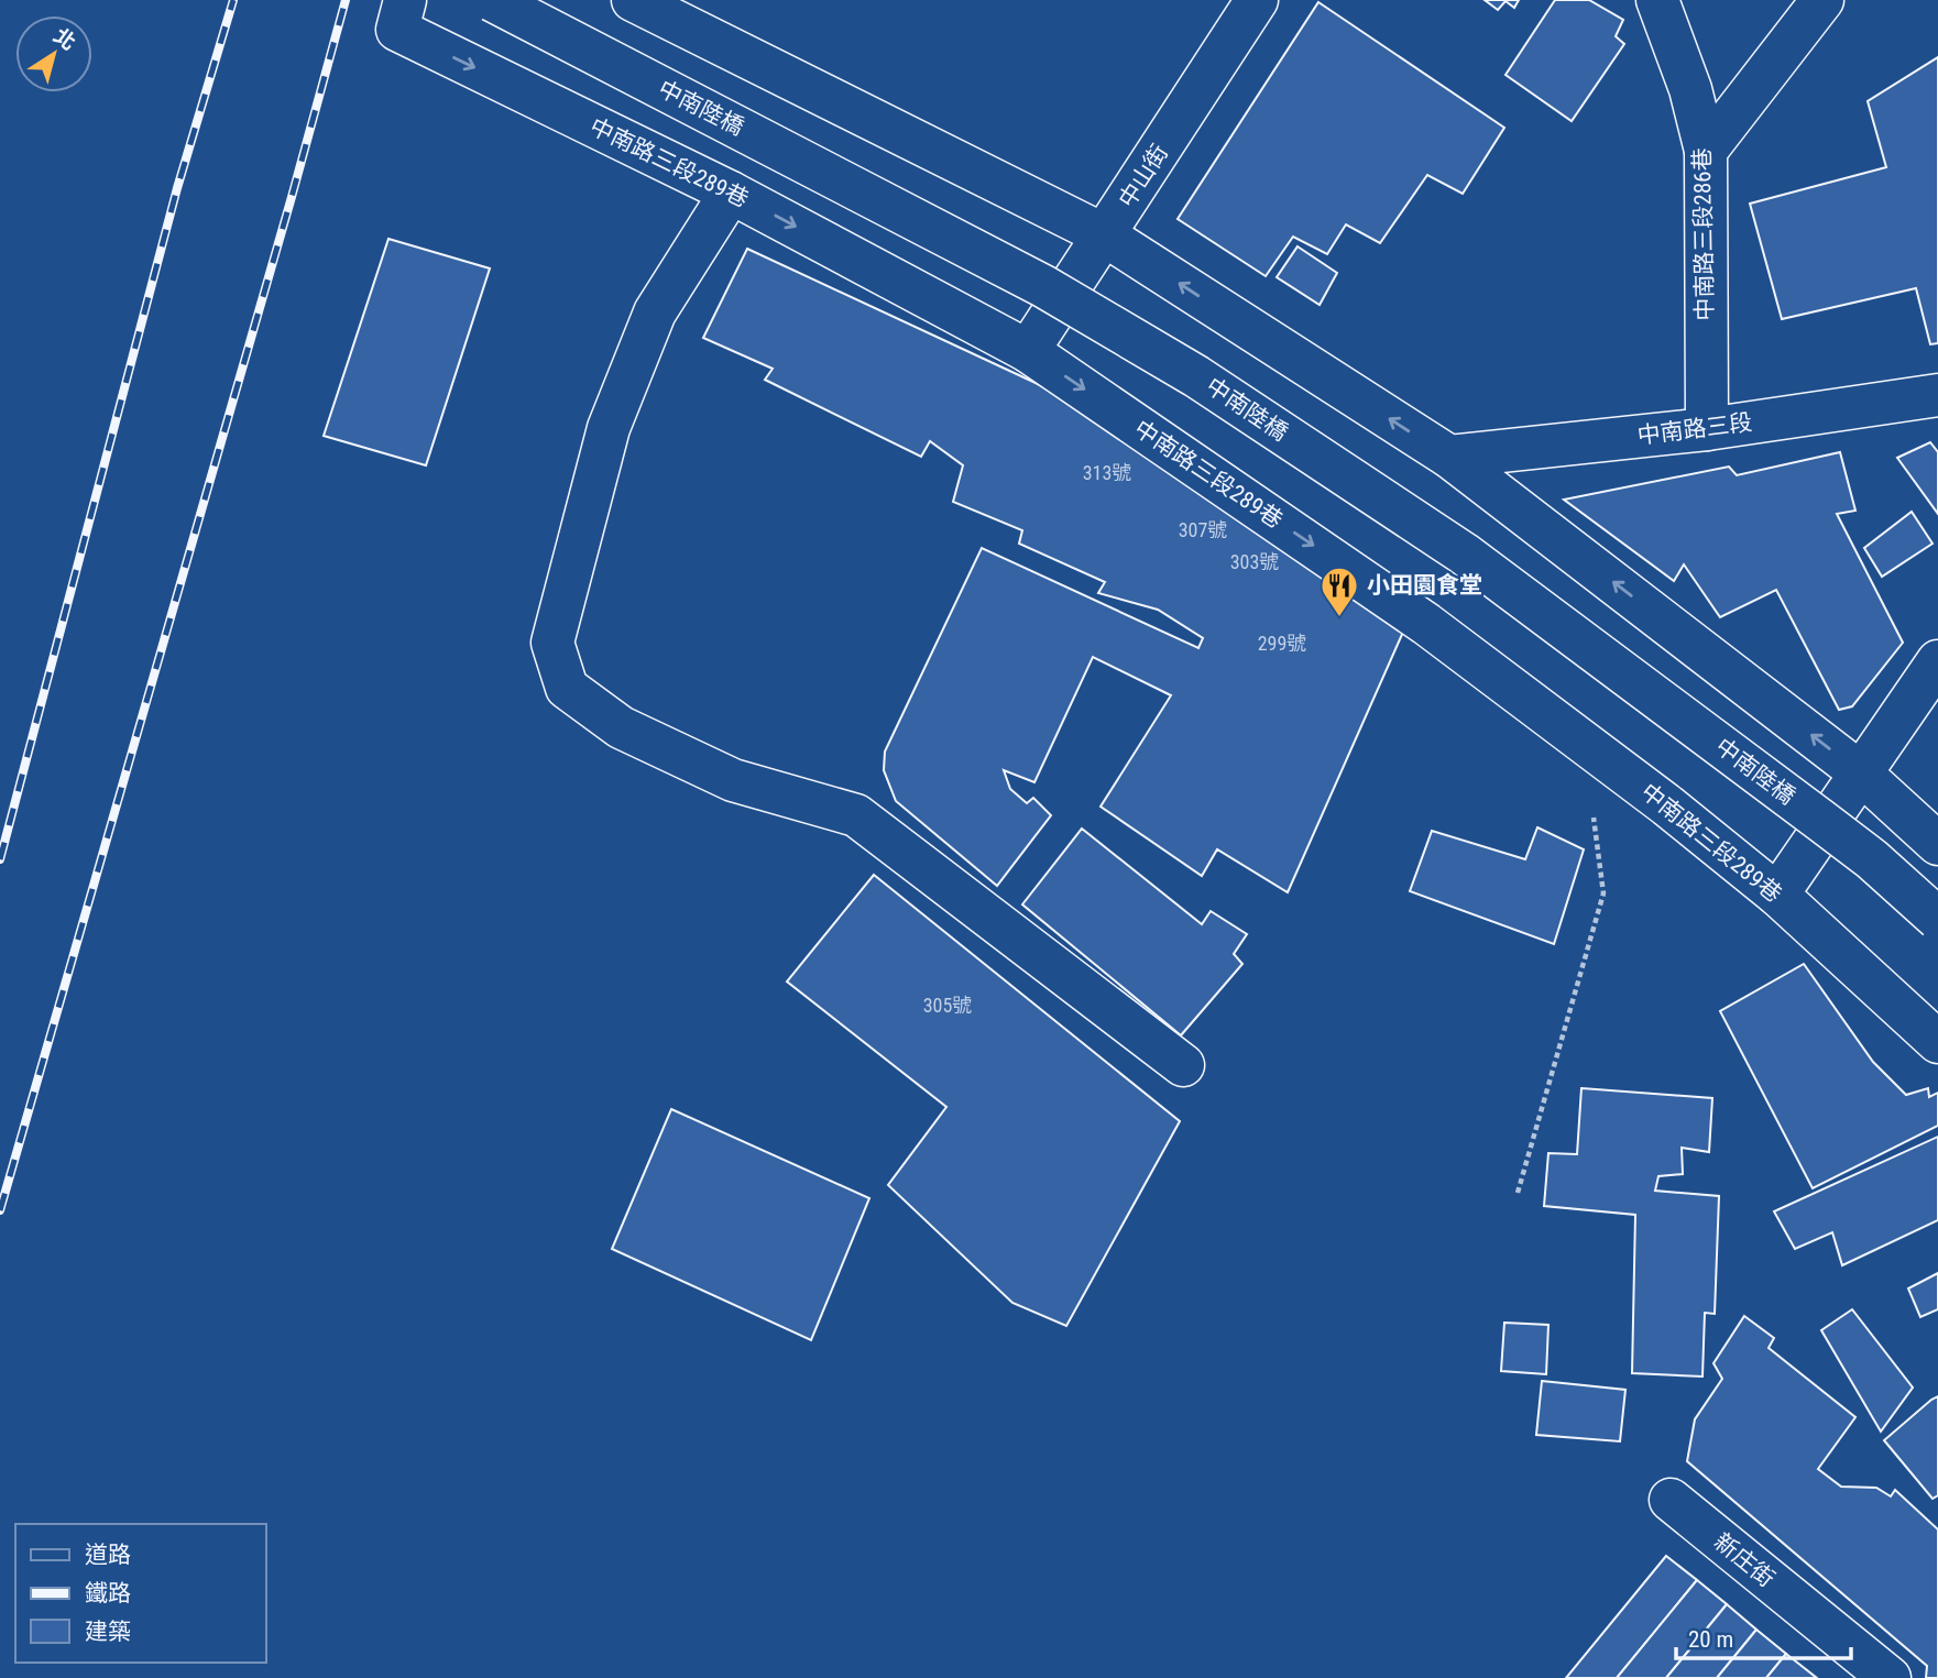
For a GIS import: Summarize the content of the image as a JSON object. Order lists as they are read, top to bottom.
{
  "streets": {
    "main road": [
      "中南陸橋",
      "中南路三段289巷",
      "中山街",
      "中南路三段286巷",
      "中南路三段",
      "新庄街"
    ]
  },
  "crossings": [
    ["中南路三段289巷", "中山街"],
    ["中南路三段286巷", "中南路三段"]
  ],
  "places": {
    "restaurant": ["小田園食堂"]
  },
  "house_numbers": [
    "313號",
    "307號",
    "303號",
    "299號",
    "305號"
  ],
  "legend": ["道路", "鐵路", "建築"],
  "scale_bar": "20 m",
  "north": "top right"
}
